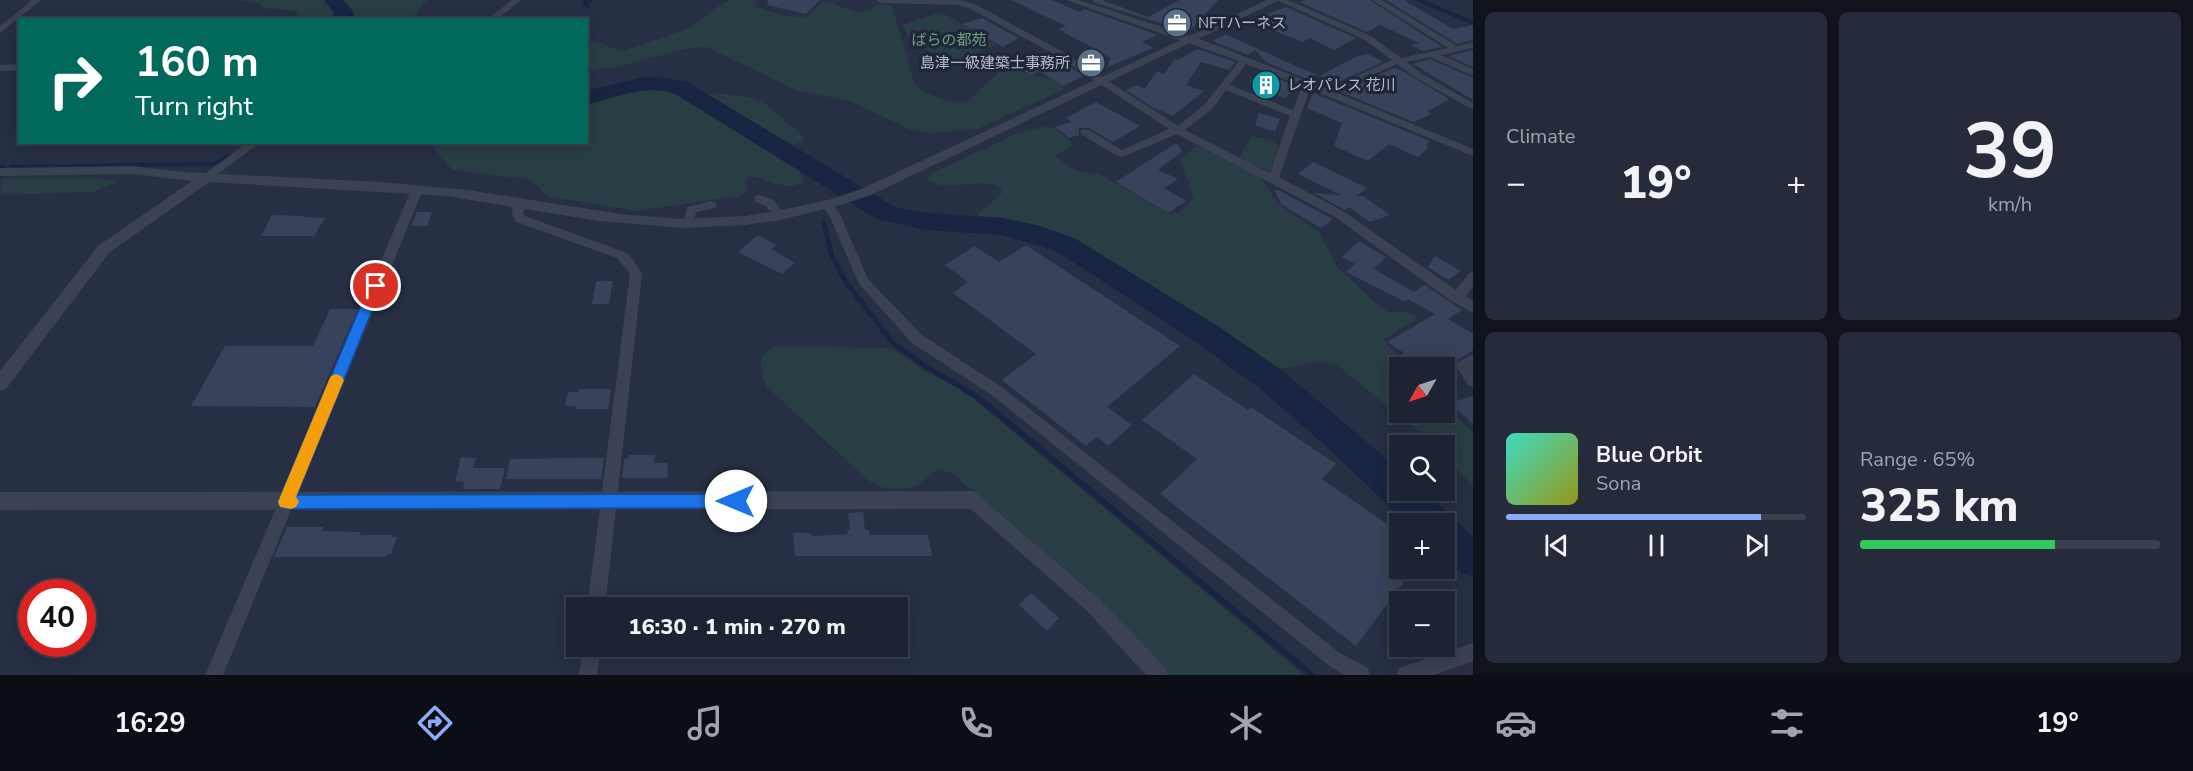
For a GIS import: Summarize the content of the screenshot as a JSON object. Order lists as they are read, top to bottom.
{
  "parks": ["ばらの都苑"],
  "places": {
    "office": ["NFTハーネス", "島津一級建築士事務所"],
    "building": ["レオパレス 花川"]
  },
  "north": "bottom left",
  "page": {
    "tile": [
      "Climate",
      ["39", "km/h"],
      ["Range · 65%", "325 km"]
    ],
    "turn": ["160 m", "Turn right"],
    "heat": ["−", "19°", "+"],
    "map_buttons": ["+", "−"],
    "song": ["Blue Orbit", "Sona"],
    "limit": "40",
    "trip": "16:30 · 1 min · 270 m",
    "tabs": ["16:29", "19°"]
  }
}
